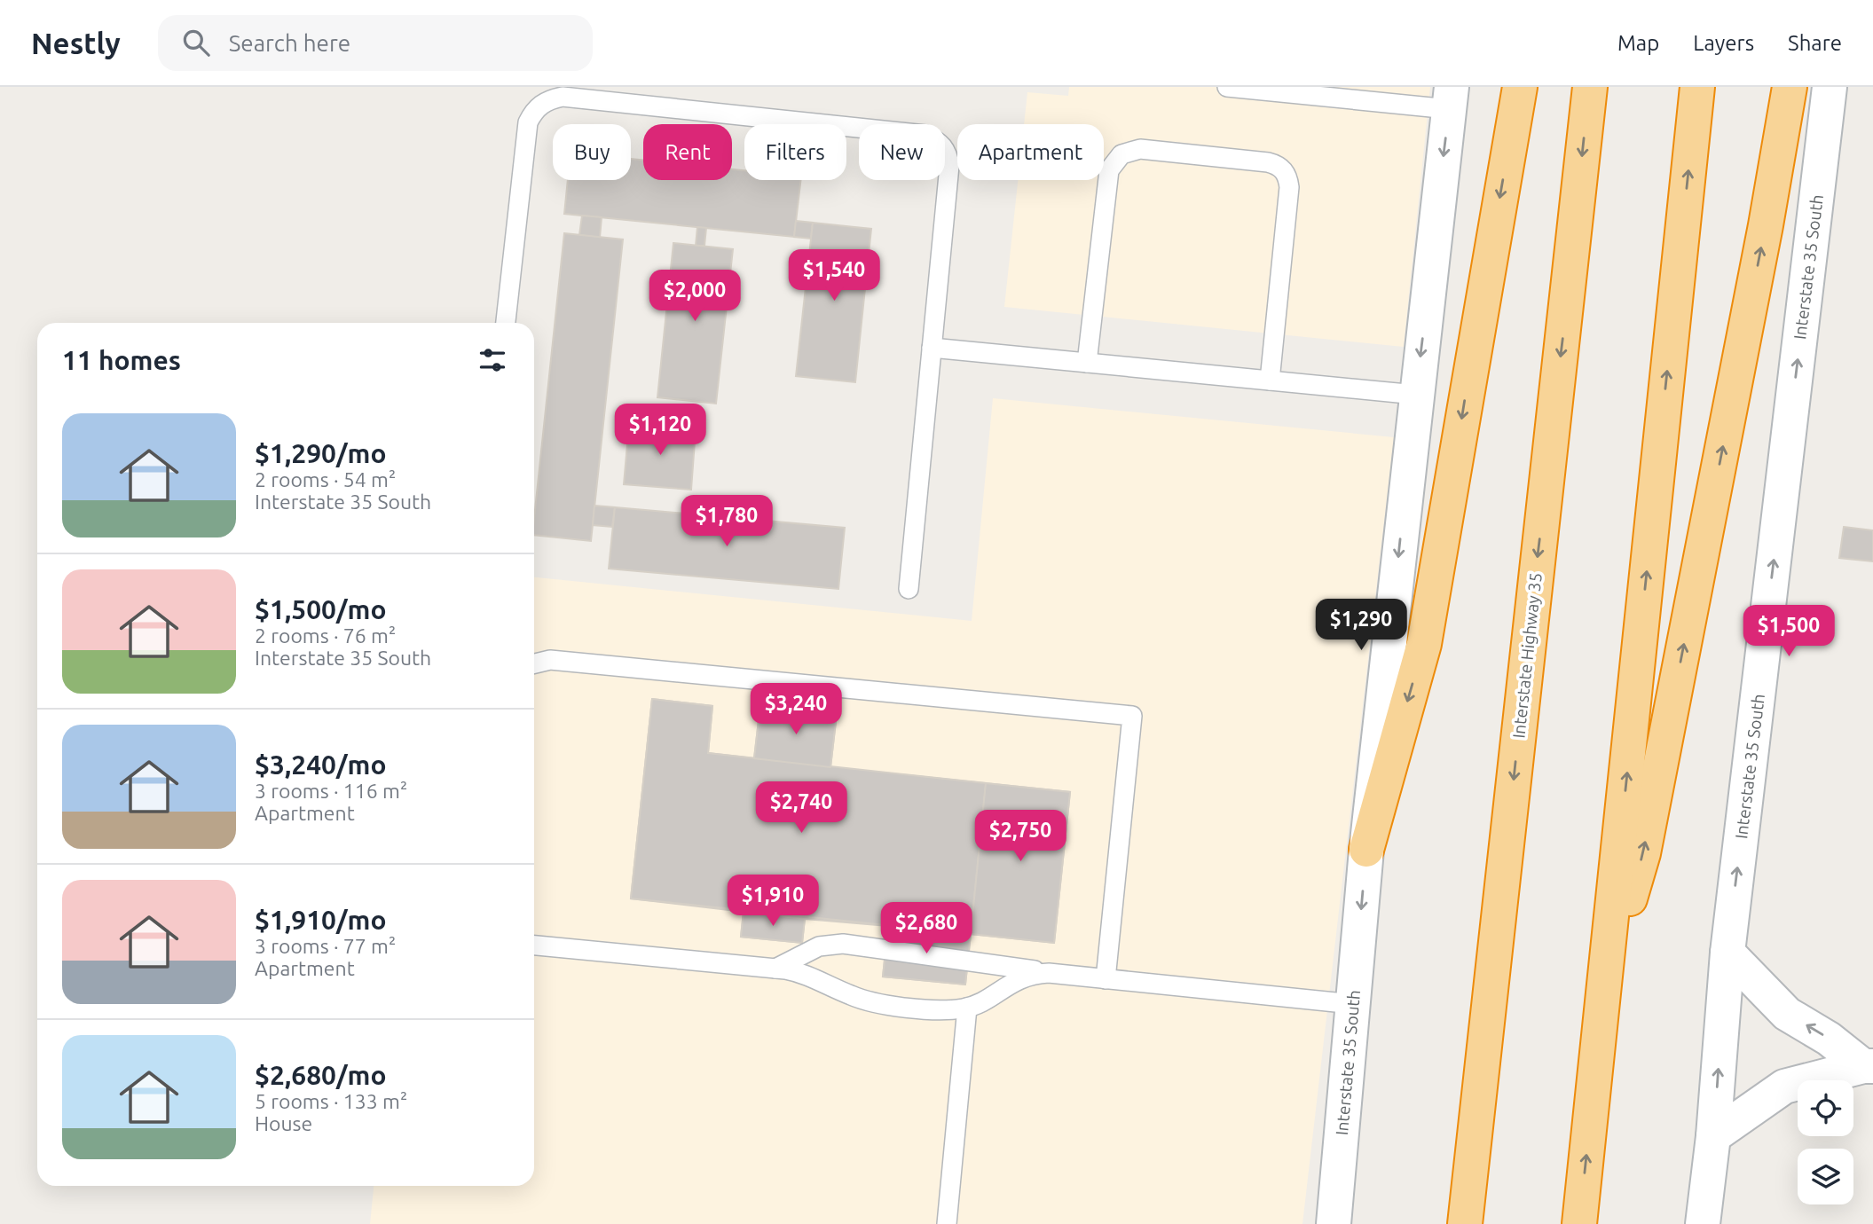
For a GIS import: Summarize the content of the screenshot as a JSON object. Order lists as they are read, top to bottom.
{
  "streets": {
    "highway": ["Interstate Highway 35"],
    "main road": ["Interstate 35 South"]
  },
  "page": {
    "header": "Nestly",
    "search": "Search here",
    "nav": ["Map", "Layers", "Share"],
    "chip": [
      "Buy",
      "Rent",
      "Filters",
      "New",
      "Apartment"
    ],
    "price": [
      "$1,540",
      "$2,000",
      "$1,120",
      "$1,780",
      "$1,290",
      "$1,500",
      "$3,240",
      "$2,740",
      "$2,750",
      "$1,910",
      "$2,680"
    ],
    "heading": "11 homes",
    "list": [
      {
        "name": "$1,290/mo",
        "note": "2 rooms · 54 m² · Interstate 35 South"
      },
      {
        "name": "$1,500/mo",
        "note": "2 rooms · 76 m² · Interstate 35 South"
      },
      {
        "name": "$3,240/mo",
        "note": "3 rooms · 116 m² · Apartment"
      },
      {
        "name": "$1,910/mo",
        "note": "3 rooms · 77 m² · Apartment"
      },
      {
        "name": "$2,680/mo",
        "note": "5 rooms · 133 m² · House"
      }
    ]
  }
}
